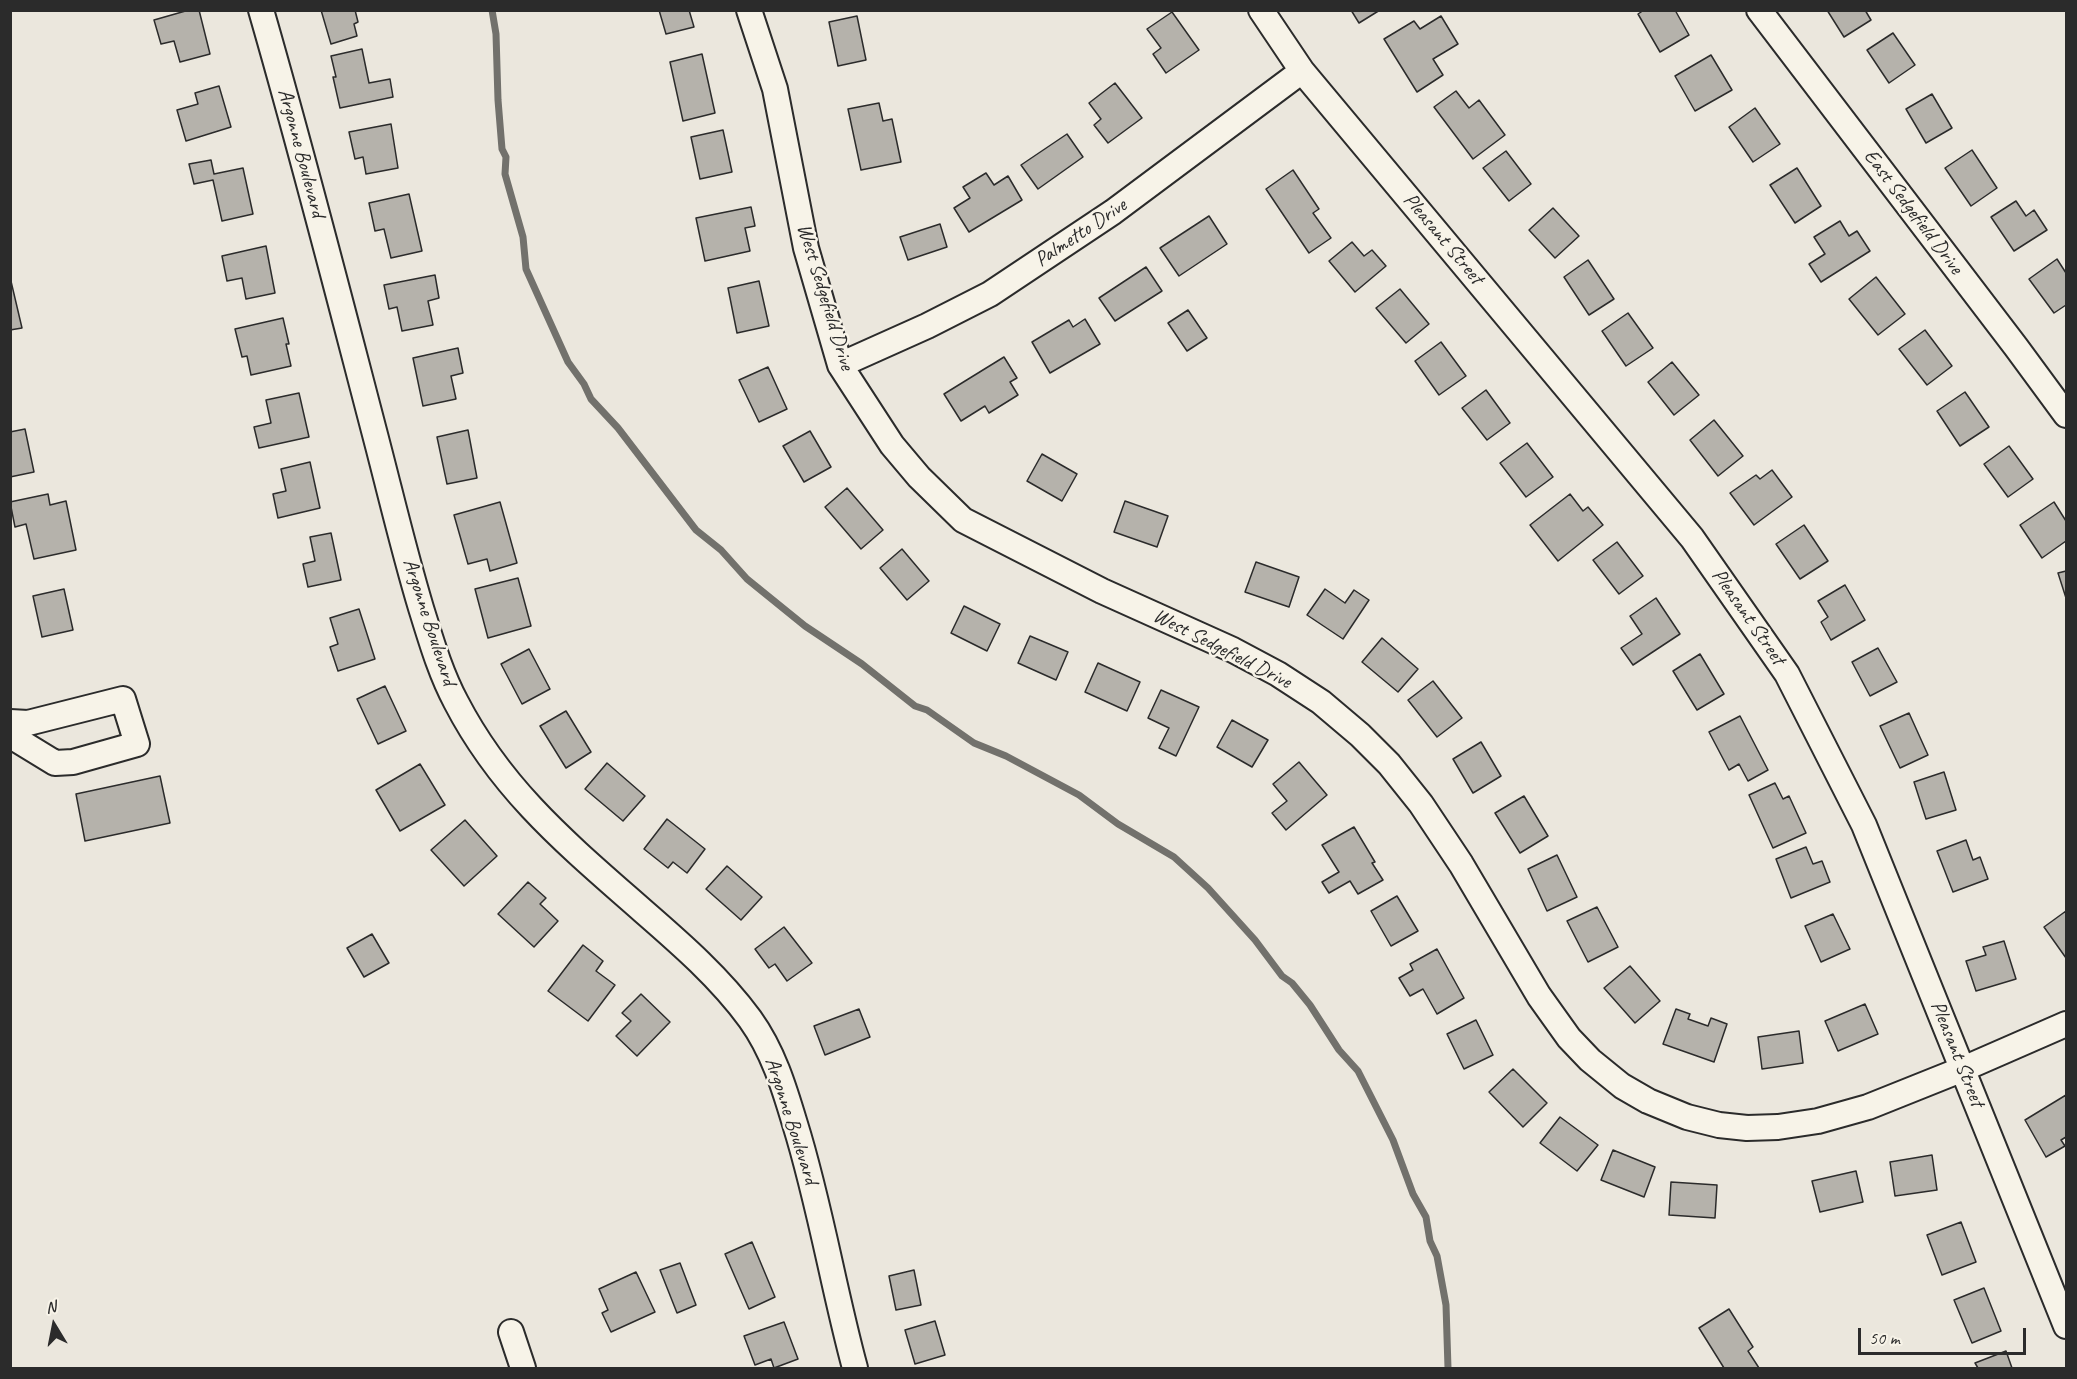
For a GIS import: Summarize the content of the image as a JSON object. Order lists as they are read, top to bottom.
{
  "streets": {
    "street": [
      "Argonne Boulevard",
      "East Sedgefield Drive",
      "Palmetto Drive",
      "Pleasant Street",
      "West Sedgefield Drive"
    ]
  },
  "crossings": [
    ["Palmetto Drive", "Pleasant Street"],
    ["Palmetto Drive", "West Sedgefield Drive"],
    ["Pleasant Street", "West Sedgefield Drive"]
  ],
  "scale_bar": "50 m",
  "north": "top"
}
